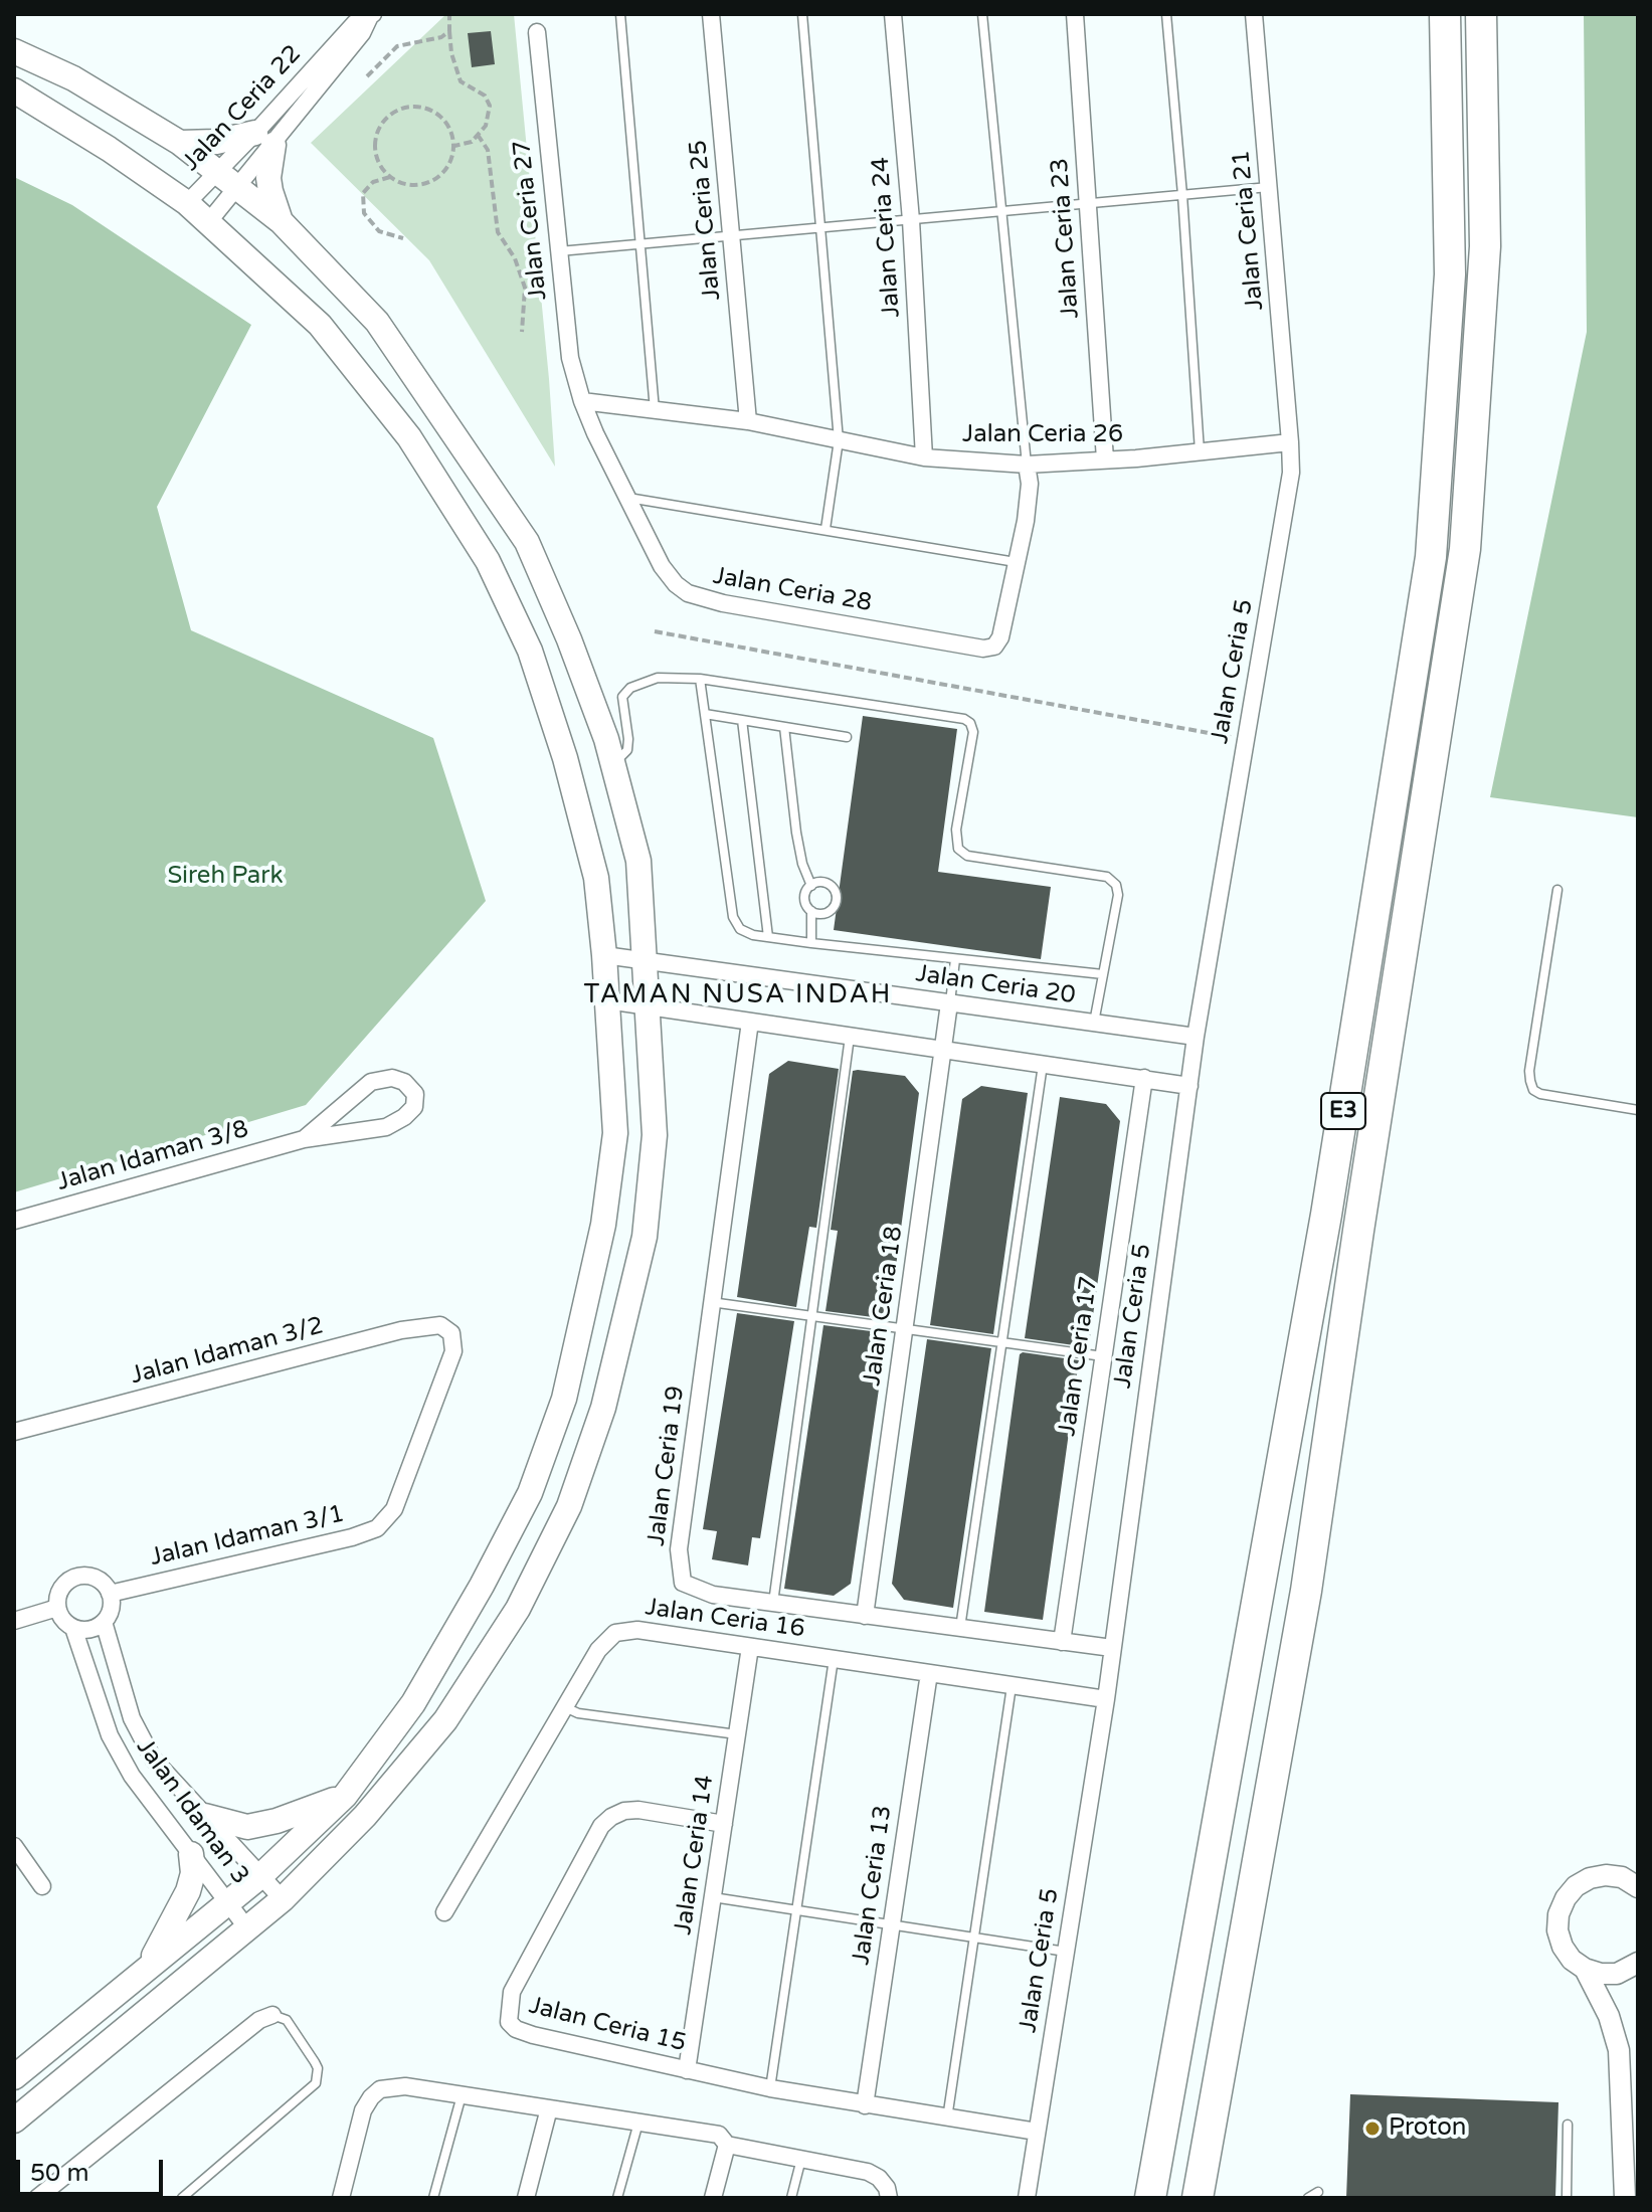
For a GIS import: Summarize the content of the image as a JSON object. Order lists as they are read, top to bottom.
{
  "streets": {
    "highway": ["E3"],
    "street": [
      "Jalan Ceria 22",
      "Jalan Ceria 27",
      "Jalan Ceria 25",
      "Jalan Ceria 21",
      "Jalan Ceria 24",
      "Jalan Ceria 23",
      "Jalan Ceria 26",
      "Jalan Ceria 28",
      "Jalan Ceria 5",
      "Jalan Ceria 20",
      "Jalan Idaman 3/8",
      "Jalan Ceria 18",
      "Jalan Idaman 3/2",
      "Jalan Ceria 17",
      "Jalan Ceria 19",
      "Jalan Idaman 3/1",
      "Jalan Ceria 16",
      "Jalan Idaman 3",
      "Jalan Ceria 14",
      "Jalan Ceria 13",
      "Jalan Ceria 15"
    ]
  },
  "crossings": [
    ["Jalan Ceria 27", "Jalan Ceria 28"],
    ["Jalan Ceria 25", "Jalan Ceria 26"],
    ["Jalan Ceria 21", "Jalan Ceria 26"],
    ["Jalan Ceria 21", "Jalan Ceria 5"],
    ["Jalan Ceria 24", "Jalan Ceria 26"],
    ["Jalan Ceria 23", "Jalan Ceria 26"],
    ["Jalan Ceria 26", "Jalan Ceria 28"],
    ["Jalan Ceria 26", "Jalan Ceria 5"],
    ["Jalan Ceria 5", "Jalan Ceria 20"],
    ["Jalan Ceria 5", "Jalan Ceria 19"],
    ["Jalan Ceria 5", "Jalan Ceria 16"],
    ["Jalan Ceria 5", "Jalan Ceria 15"],
    ["Jalan Ceria 20", "Jalan Ceria 18"],
    ["Jalan Ceria 18", "Jalan Ceria 19"],
    ["Jalan Idaman 3/2", "Jalan Idaman 3/1"],
    ["Jalan Ceria 17", "Jalan Ceria 19"],
    ["Jalan Idaman 3/1", "Jalan Idaman 3"],
    ["Jalan Ceria 16", "Jalan Ceria 14"],
    ["Jalan Ceria 16", "Jalan Ceria 13"],
    ["Jalan Ceria 14", "Jalan Ceria 15"],
    ["Jalan Ceria 13", "Jalan Ceria 15"]
  ],
  "districts": ["TAMAN NUSA INDAH"],
  "parks": ["Sireh Park"],
  "places": ["Proton"],
  "scale_bar": "50 m"
}
